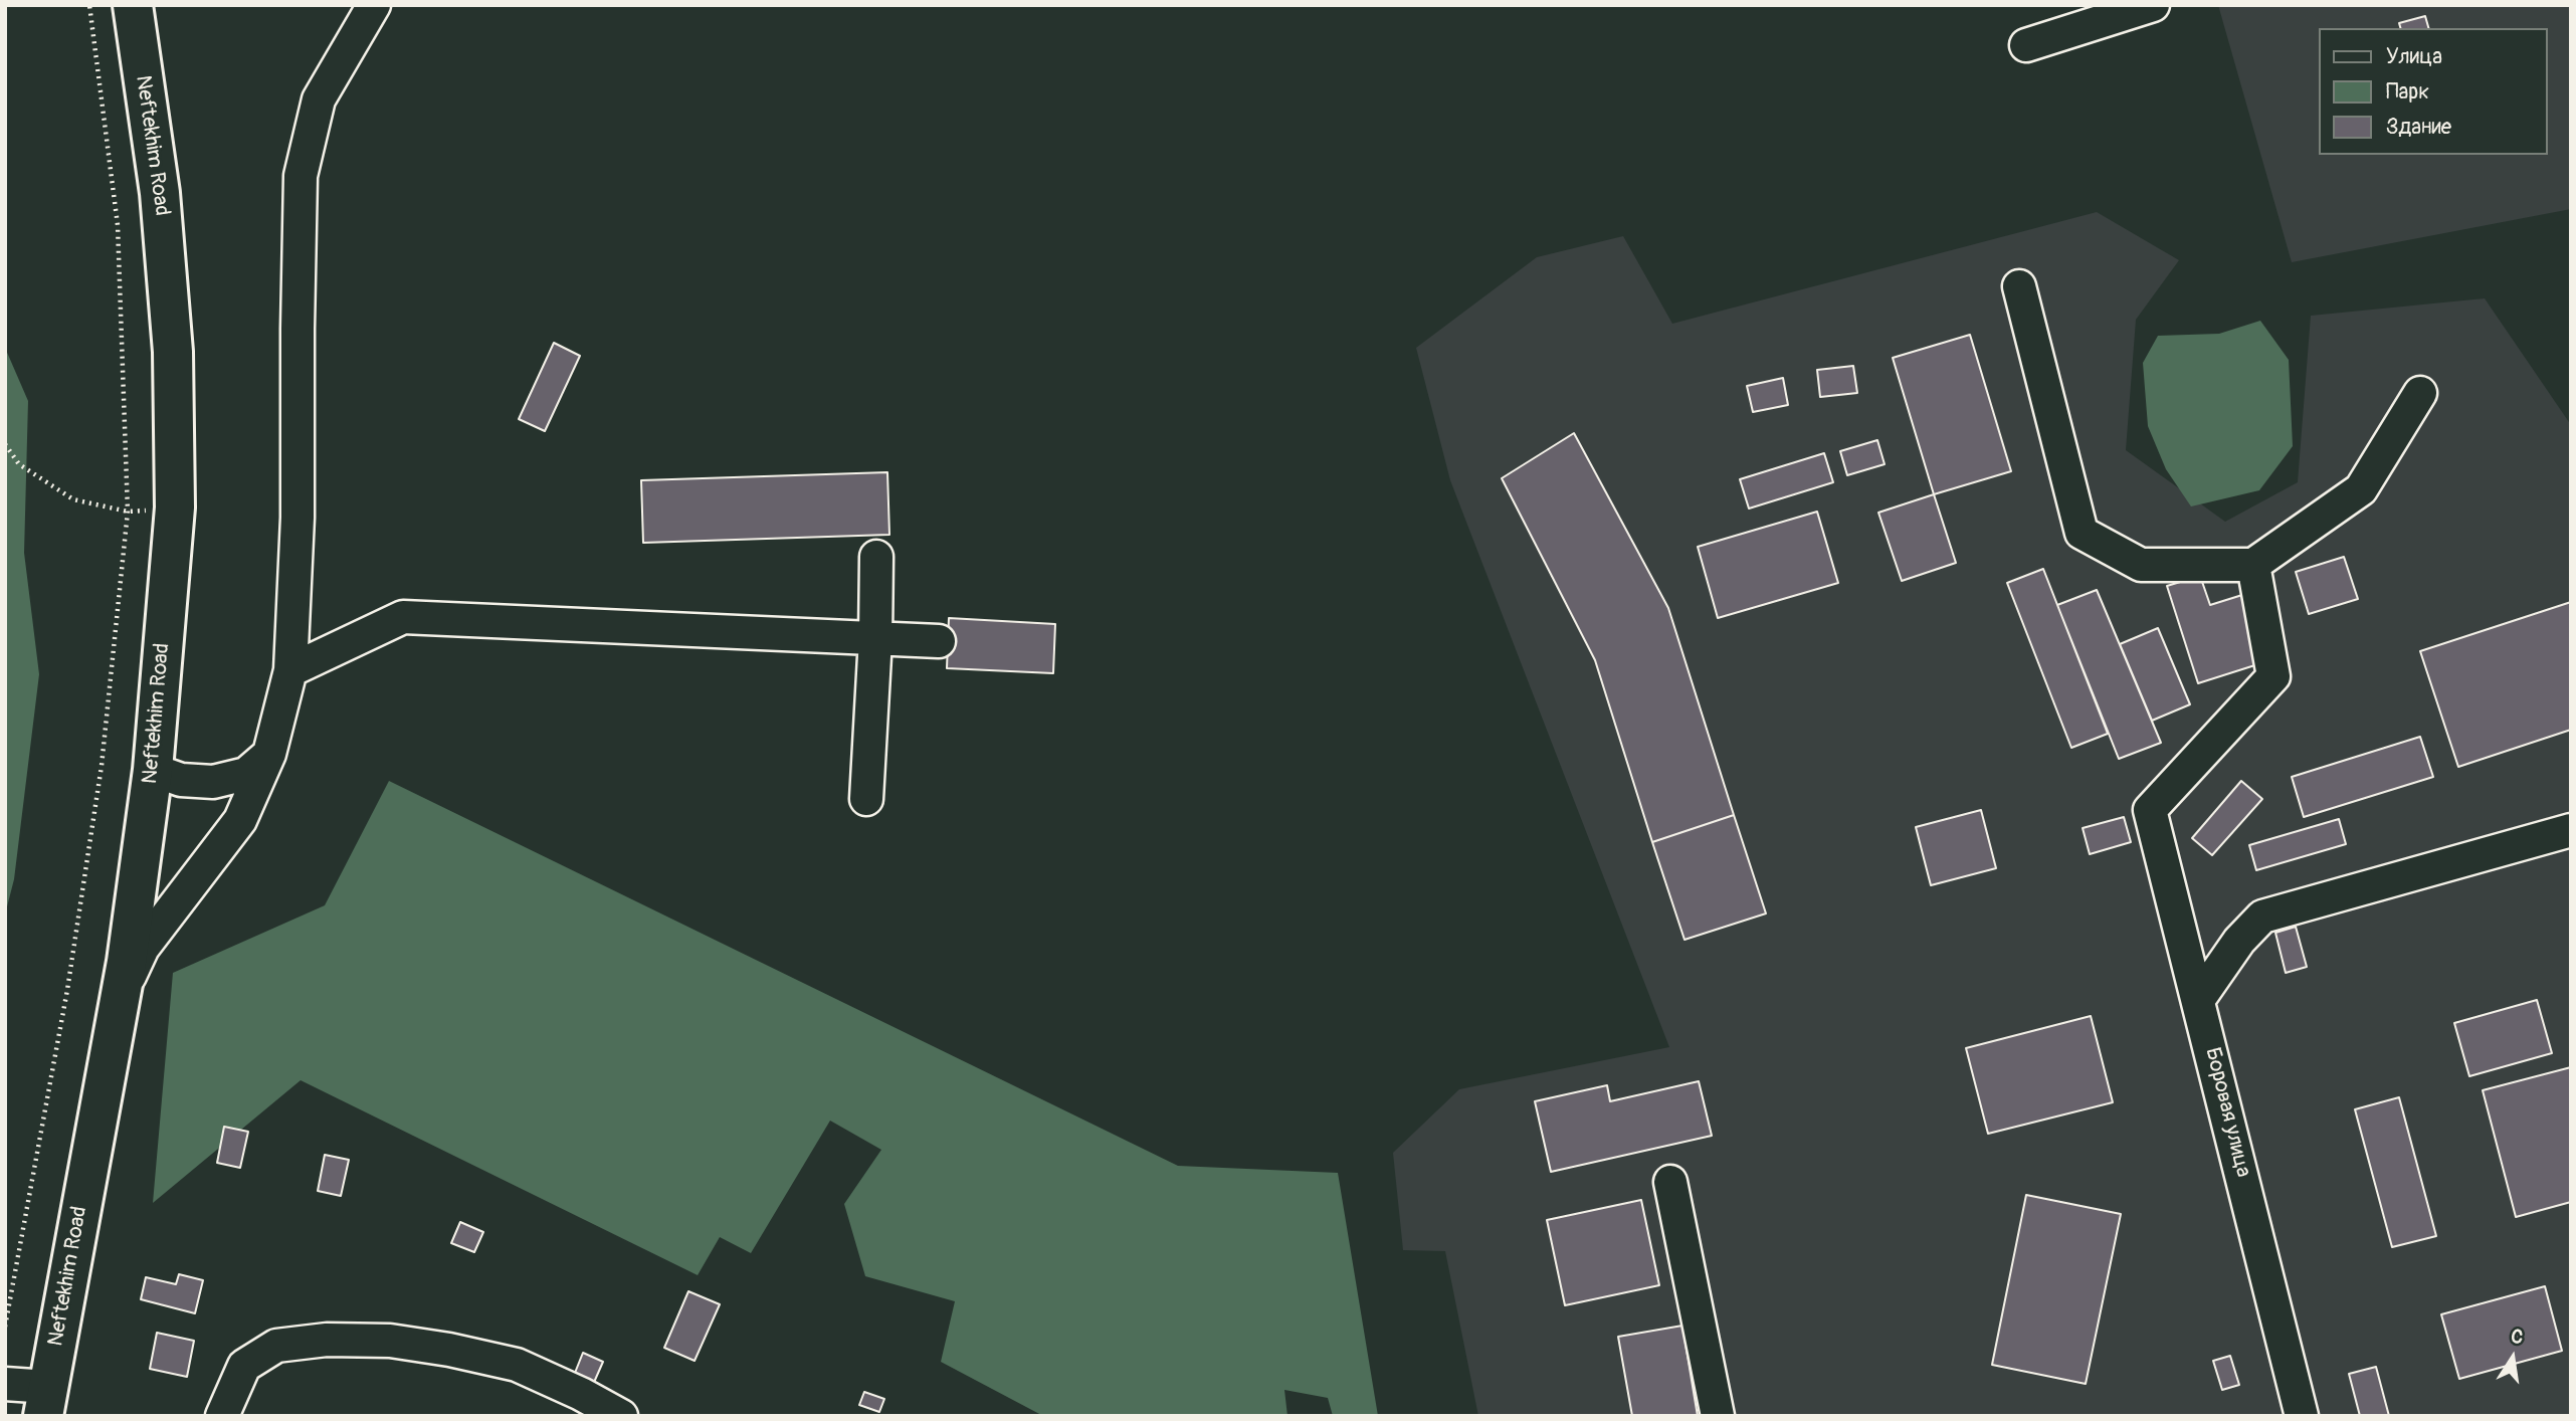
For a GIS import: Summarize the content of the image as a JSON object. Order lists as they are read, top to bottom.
{
  "streets": {
    "main road": ["Neftekhim Road"],
    "street": ["Боровая улица"]
  },
  "legend": ["Улица", "Парк", "Здание"],
  "north": "top"
}
